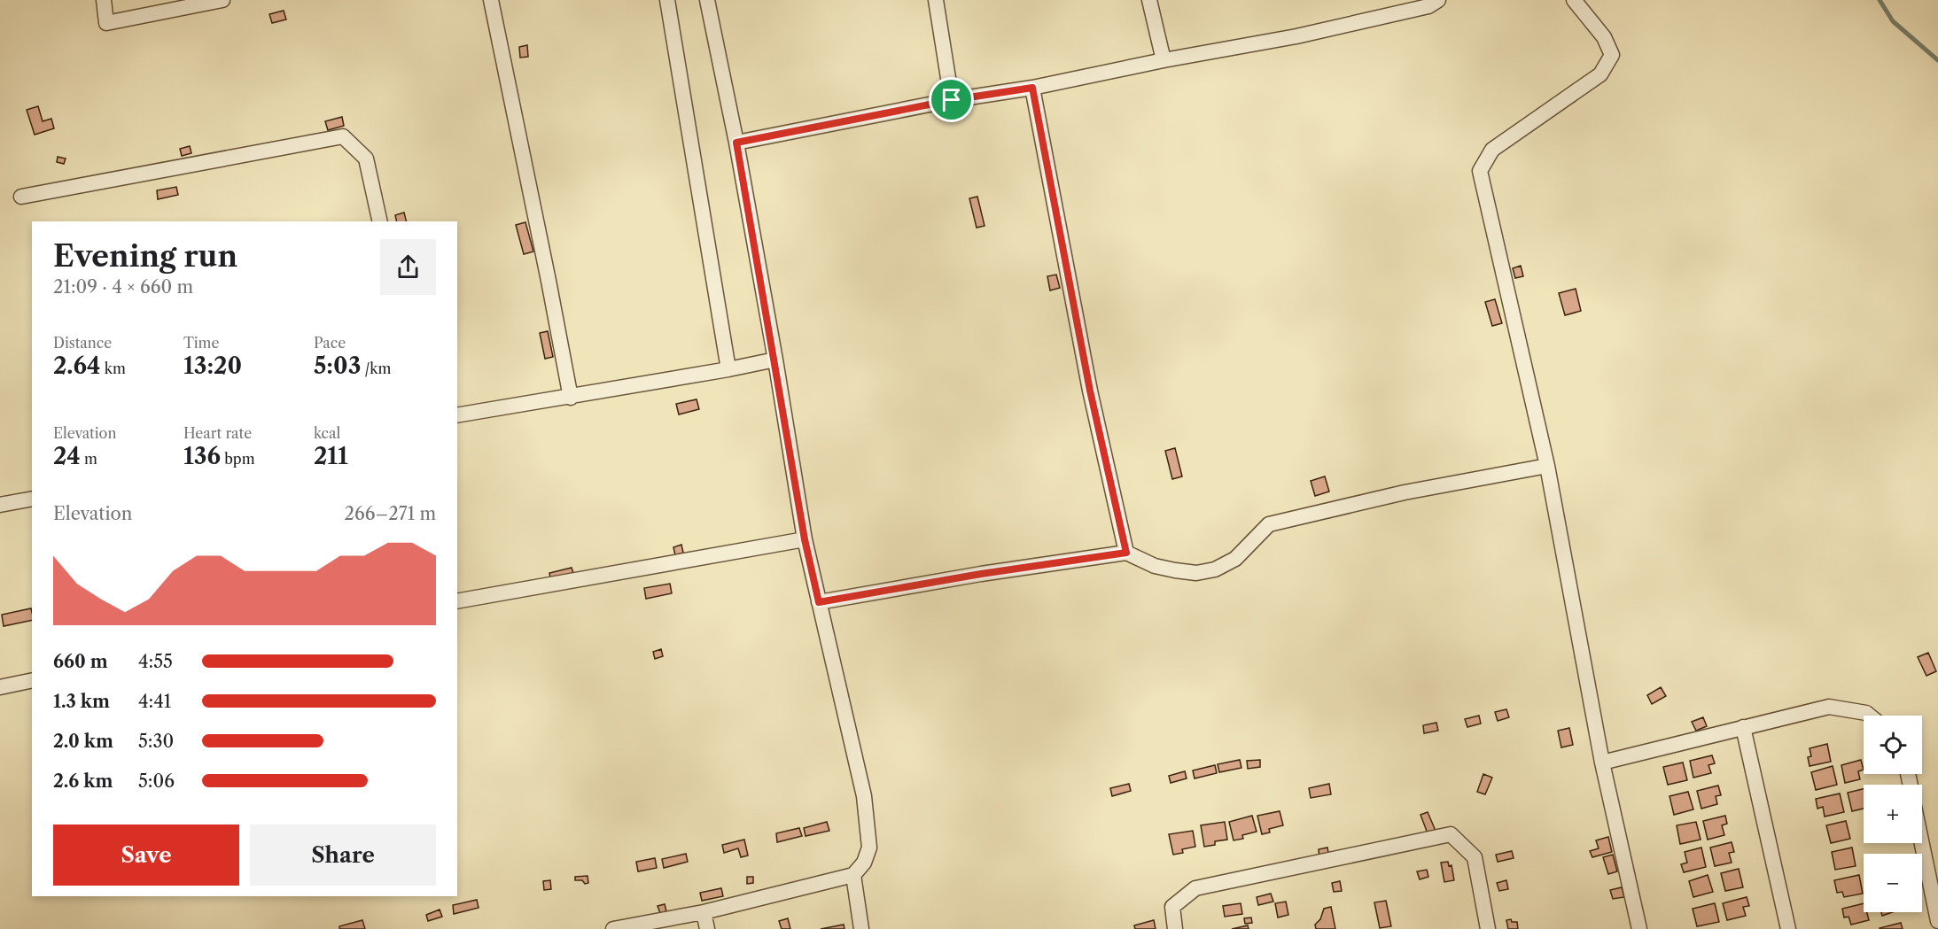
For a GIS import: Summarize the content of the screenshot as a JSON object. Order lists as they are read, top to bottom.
{
  "page": {
    "heading": ["Evening run", "21:09 · 4 × 660 m"],
    "stats": [
      ["Distance", "2.64 km"],
      ["Time", "13:20"],
      ["Pace", "5:03 /km"],
      ["Elevation", "24 m"],
      ["Heart rate", "136 bpm"],
      ["kcal", "211"]
    ],
    "chart": ["Elevation", "266–271 m"],
    "list": [
      {
        "name": "660 m",
        "note": "4:55"
      },
      {
        "name": "1.3 km",
        "note": "4:41"
      },
      {
        "name": "2.0 km",
        "note": "5:30"
      },
      {
        "name": "2.6 km",
        "note": "5:06"
      }
    ],
    "map_buttons": ["+", "−"],
    "buttons": ["Save", "Share"]
  }
}
